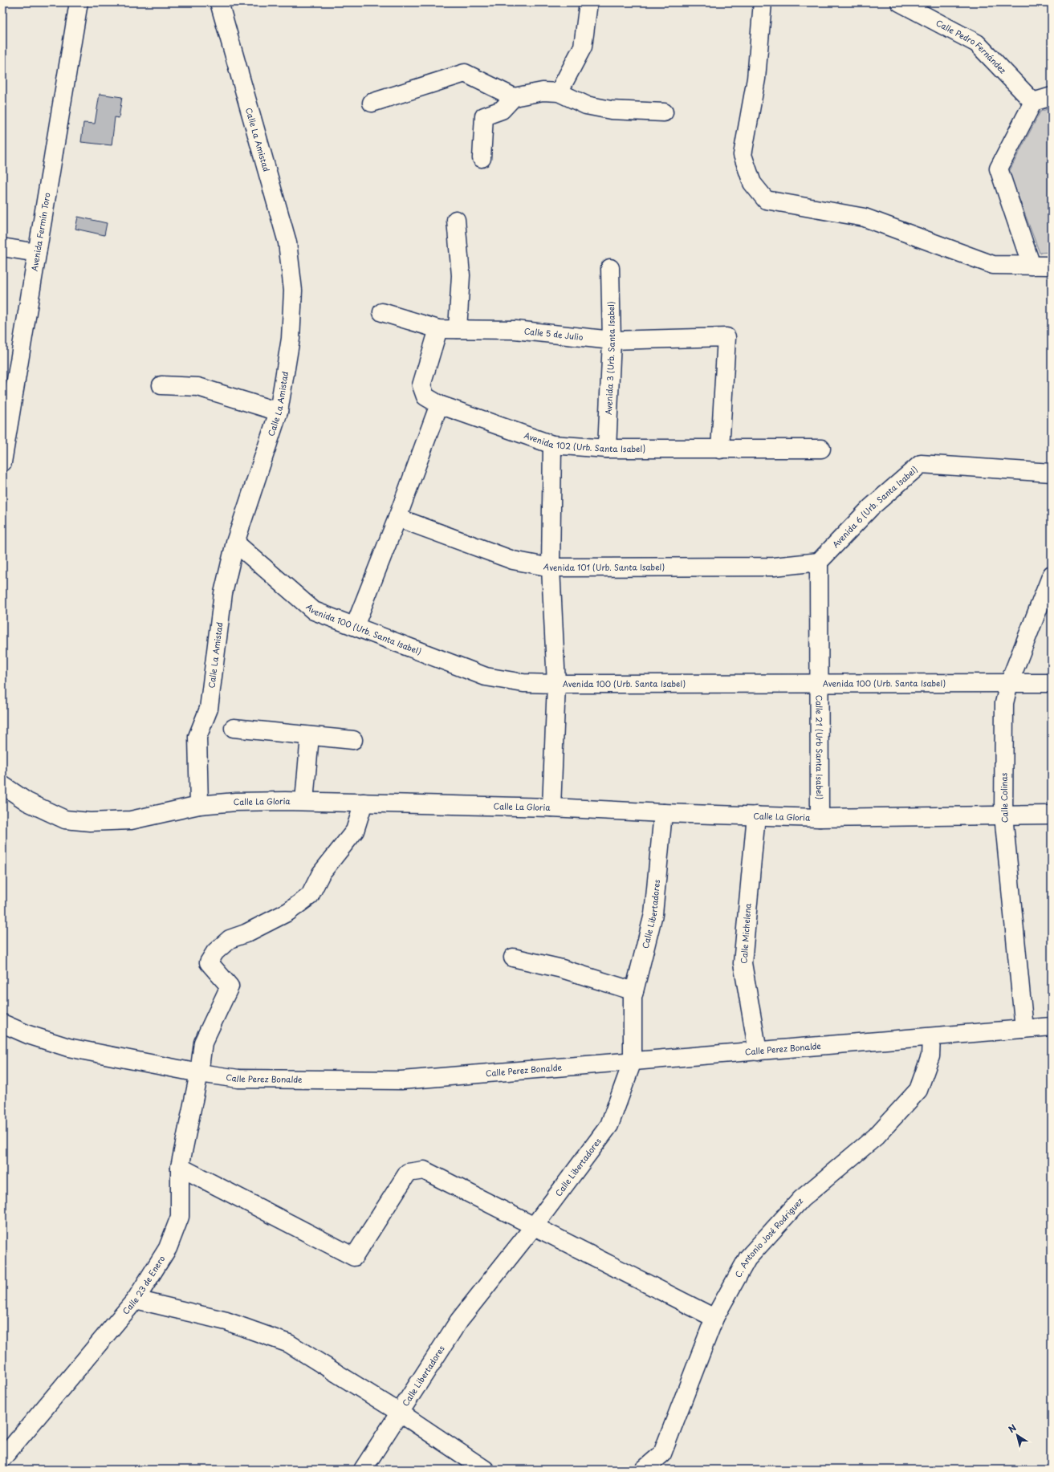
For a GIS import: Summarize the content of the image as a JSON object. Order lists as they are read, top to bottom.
{
  "streets": {
    "main road": [
      "Calle Pedro Fernández",
      "Calle La Amistad",
      "Avenida Fermín Toro",
      "Calle 5 de Julio",
      "Avenida 3 (Urb. Santa Isabel)",
      "Avenida 102 (Urb. Santa Isabel)",
      "Avenida 6 (Urb. Santa Isabel)",
      "Avenida 101 (Urb. Santa Isabel)",
      "Avenida 100 (Urb. Santa Isabel)",
      "Calle 21 (Urb Santa Isabel)",
      "Calle Colinas",
      "Calle La Gloria",
      "Calle Libertadores",
      "Calle Michelena",
      "Calle Perez Bonalde",
      "C. Antonio José Rodriguez",
      "Calle 23 de Enero"
    ]
  },
  "crossings": [
    ["Calle La Amistad", "Avenida 100 (Urb. Santa Isabel)"],
    ["Calle La Amistad", "Calle La Gloria"],
    ["Calle 5 de Julio", "Avenida 3 (Urb. Santa Isabel)"],
    ["Calle 5 de Julio", "Avenida 102 (Urb. Santa Isabel)"],
    ["Avenida 3 (Urb. Santa Isabel)", "Avenida 102 (Urb. Santa Isabel)"],
    ["Avenida 6 (Urb. Santa Isabel)", "Avenida 101 (Urb. Santa Isabel)"],
    ["Avenida 6 (Urb. Santa Isabel)", "Calle 21 (Urb Santa Isabel)"],
    ["Avenida 101 (Urb. Santa Isabel)", "Calle 21 (Urb Santa Isabel)"],
    ["Avenida 100 (Urb. Santa Isabel)", "Calle 21 (Urb Santa Isabel)"],
    ["Avenida 100 (Urb. Santa Isabel)", "Calle Colinas"],
    ["Calle 21 (Urb Santa Isabel)", "Calle La Gloria"],
    ["Calle Colinas", "Calle La Gloria"],
    ["Calle Colinas", "Calle Perez Bonalde"],
    ["Calle La Gloria", "Calle Libertadores"],
    ["Calle La Gloria", "Calle Michelena"],
    ["Calle La Gloria", "Calle 23 de Enero"],
    ["Calle Libertadores", "Calle Perez Bonalde"],
    ["Calle Michelena", "Calle Perez Bonalde"],
    ["Calle Perez Bonalde", "C. Antonio José Rodriguez"],
    ["Calle Perez Bonalde", "Calle 23 de Enero"]
  ],
  "north": "top left"
}
